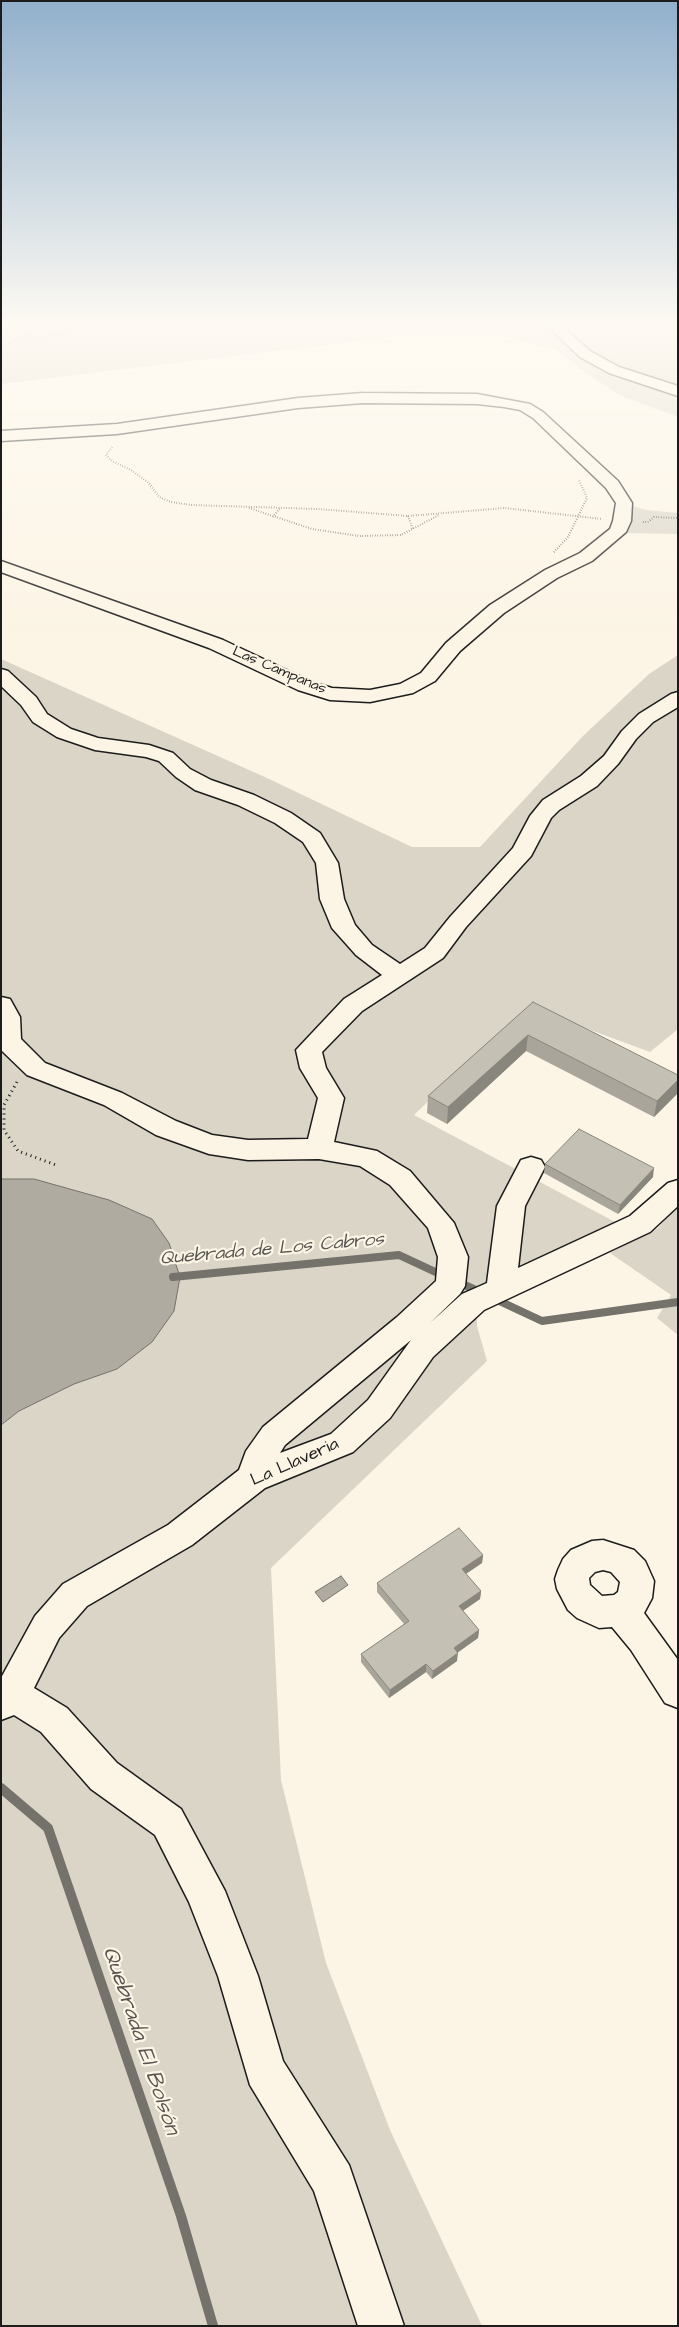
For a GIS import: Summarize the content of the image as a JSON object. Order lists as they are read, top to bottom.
{
  "streets": {
    "street": ["Las Campanas", "La Llaveria"]
  },
  "water": ["Quebrada de Los Cabros", "Quebrada El Bolsón"]
}
